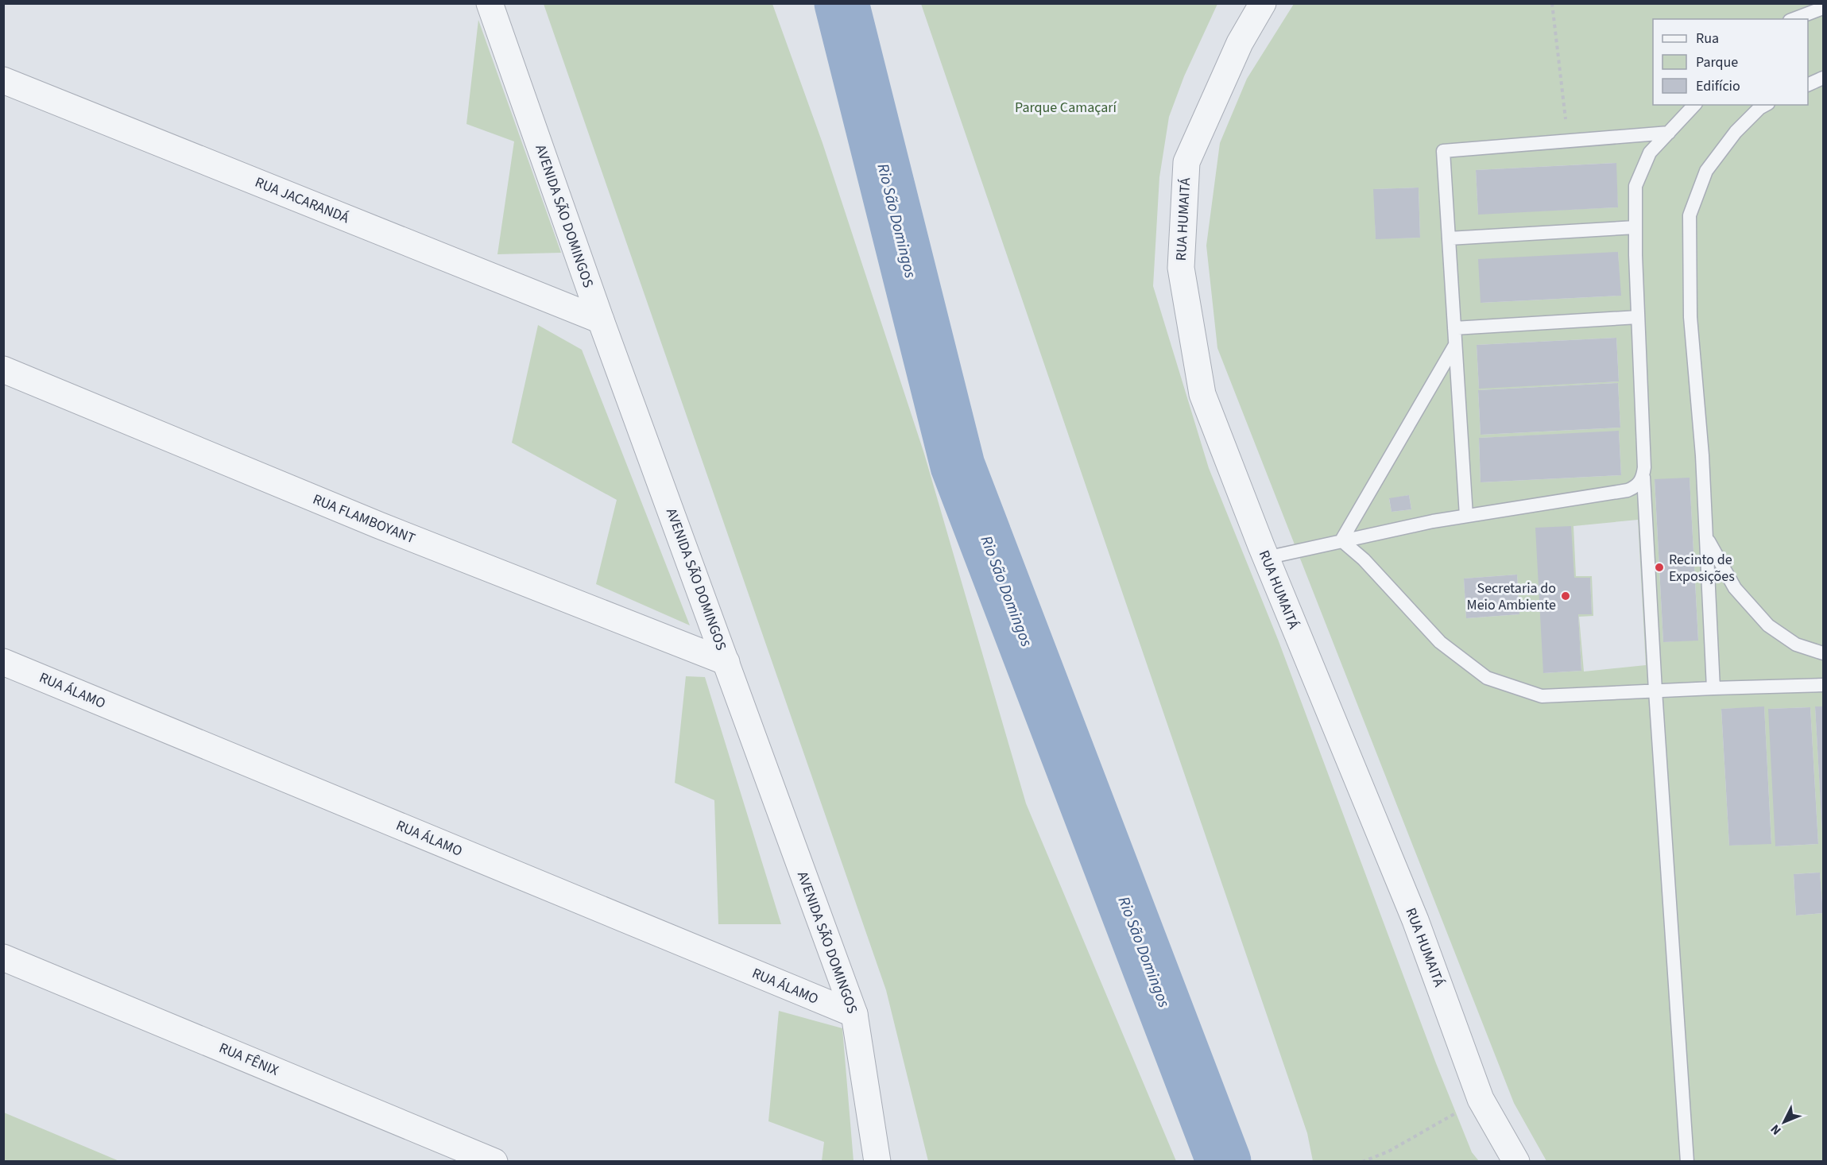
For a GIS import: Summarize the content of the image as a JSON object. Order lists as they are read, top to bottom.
{
  "streets": {
    "street": [
      "RUA JACARANDÁ",
      "AVENIDA SÃO DOMINGOS",
      "RUA HUMAITÁ",
      "RUA FLAMBOYANT",
      "RUA ÁLAMO",
      "RUA FÊNIX"
    ]
  },
  "crossings": [
    ["RUA JACARANDÁ", "AVENIDA SÃO DOMINGOS"],
    ["AVENIDA SÃO DOMINGOS", "RUA FLAMBOYANT"],
    ["AVENIDA SÃO DOMINGOS", "RUA ÁLAMO"]
  ],
  "water": ["Rio São Domingos"],
  "parks": ["Parque Camaçarí"],
  "places": ["Recinto de Exposições", "Secretaria do Meio Ambiente"],
  "legend": ["Rua", "Parque", "Edifício"],
  "north": "bottom left"
}
